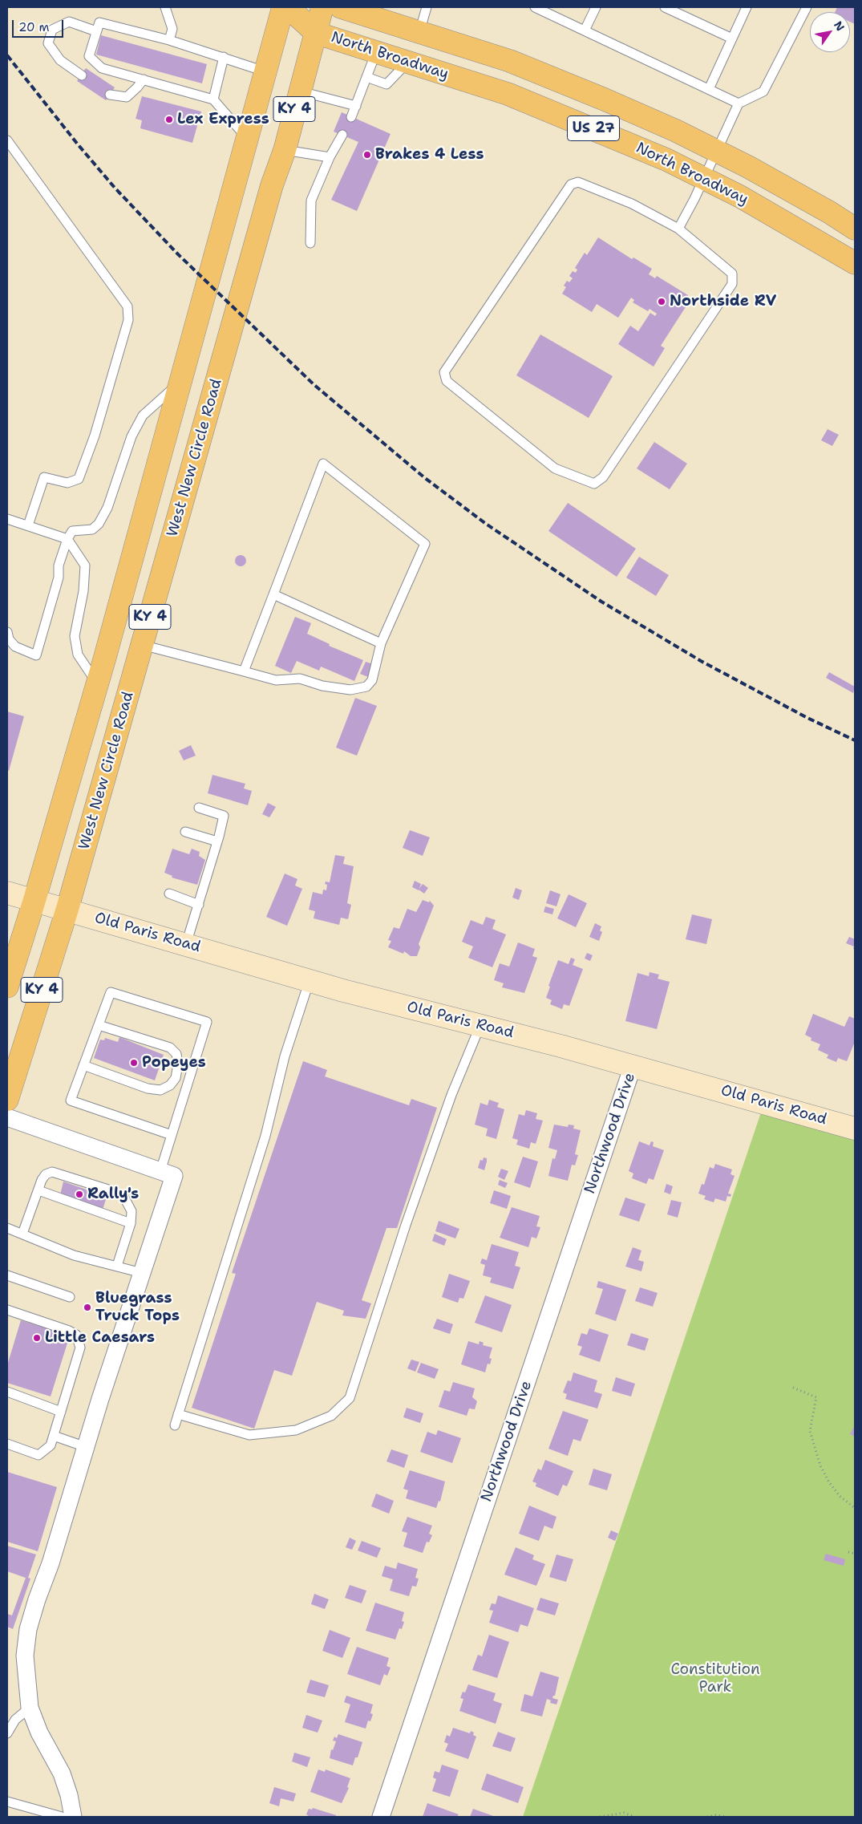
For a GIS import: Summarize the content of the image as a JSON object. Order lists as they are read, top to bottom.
{
  "streets": {
    "highway": [
      "North Broadway",
      "KY 4",
      "US 27",
      "West New Circle Road"
    ],
    "street": ["Old Paris Road", "Northwood Drive"]
  },
  "crossings": [
    ["North Broadway", "US 27"],
    ["North Broadway", "West New Circle Road"],
    ["KY 4", "West New Circle Road"],
    ["KY 4", "Old Paris Road"],
    ["US 27", "West New Circle Road"],
    ["West New Circle Road", "Old Paris Road"],
    ["Old Paris Road", "Northwood Drive"]
  ],
  "parks": ["Constitution Park"],
  "places": [
    "Lex Express",
    "Brakes 4 Less",
    "Northside RV",
    "Popeyes",
    "Rally's",
    "Bluegrass Truck Tops",
    "Little Caesars"
  ],
  "scale_bar": "20 m",
  "north": "top right"
}
